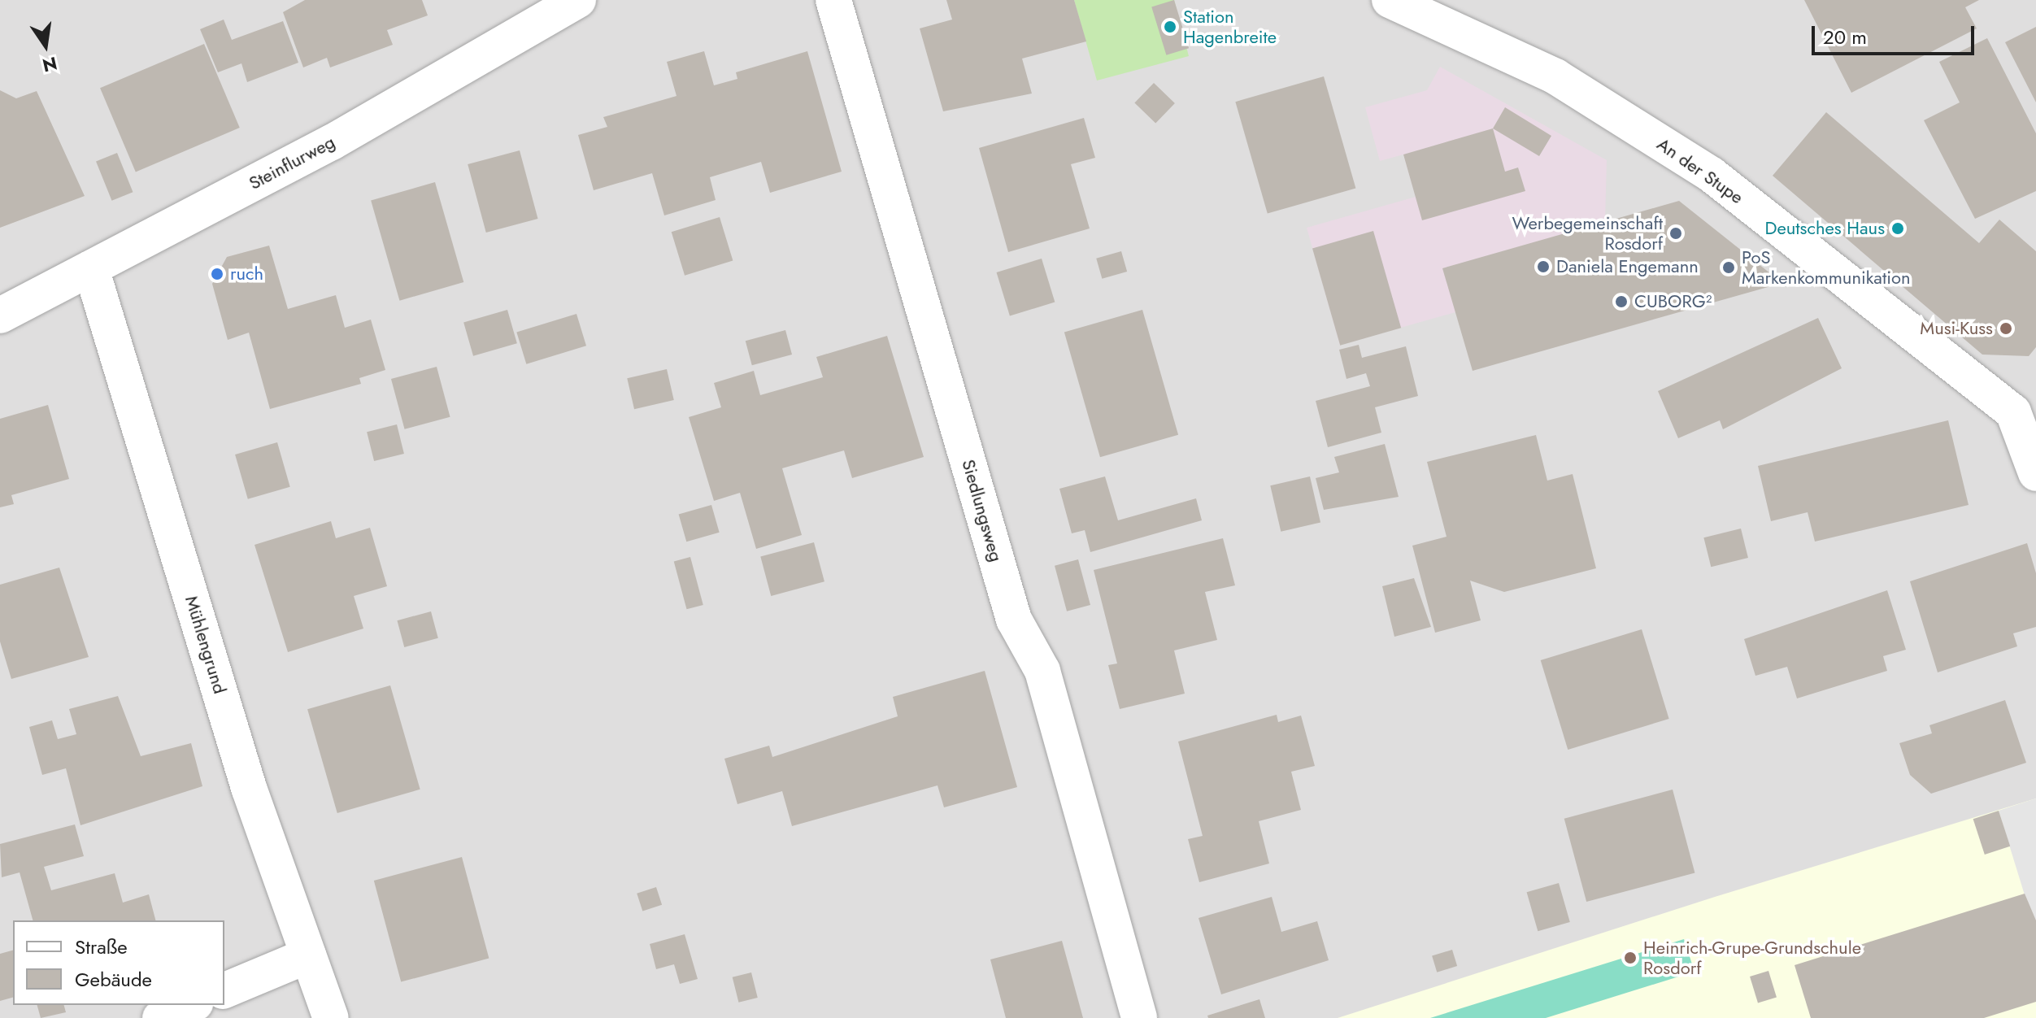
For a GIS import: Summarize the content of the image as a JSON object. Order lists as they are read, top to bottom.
{
  "streets": {
    "street": [
      "Steinflurweg",
      "An der Stupe",
      "Siedlungsweg",
      "Mühlengrund"
    ]
  },
  "crossings": [
    ["Steinflurweg", "Mühlengrund"]
  ],
  "places": [
    "Station Hagenbreite",
    "Deutsches Haus",
    "Werbegemeinschaft Rosdorf",
    "Daniela Engemann",
    "PoS Markenkommunikation",
    "ruch",
    "CUBORG²",
    "Musi-Kuss",
    "Heinrich-Grupe-Grundschule Rosdorf"
  ],
  "legend": ["Straße", "Gebäude"],
  "scale_bar": "20 m",
  "north": "bottom"
}
